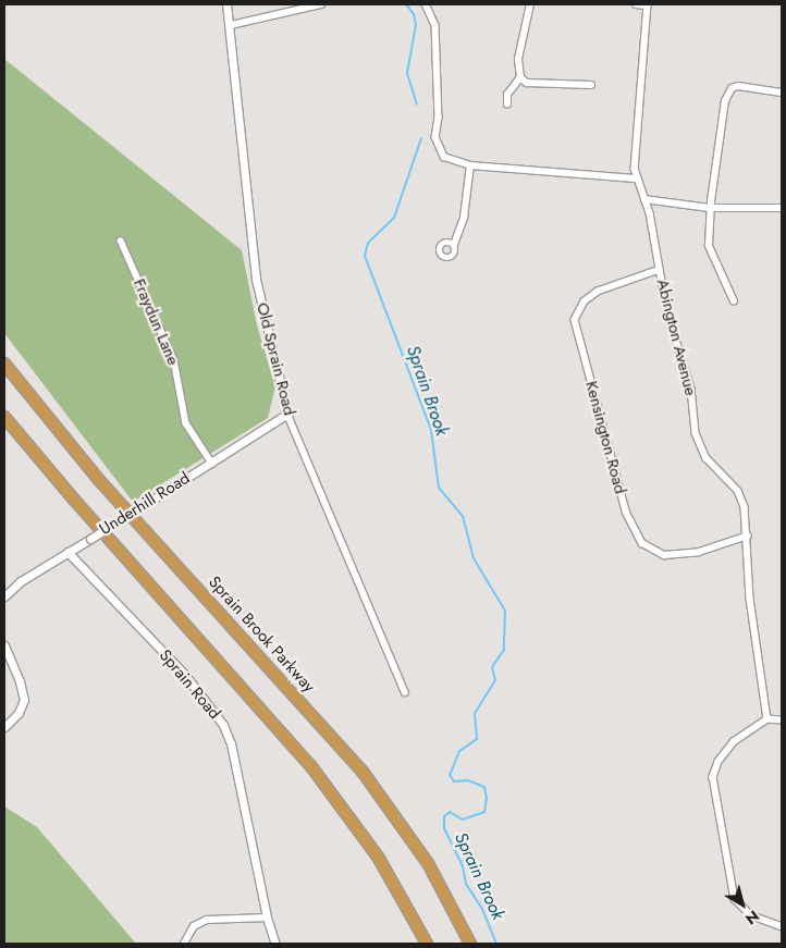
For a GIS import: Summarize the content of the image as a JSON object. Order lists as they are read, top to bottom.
{
  "streets": {
    "highway": ["Sprain Brook Parkway"],
    "street": [
      "Fraydun Lane",
      "Abington Avenue",
      "Old Sprain Road",
      "Kensington Road",
      "Underhill Road",
      "Sprain Road"
    ]
  },
  "crossings": [
    ["Fraydun Lane", "Underhill Road"],
    ["Abington Avenue", "Kensington Road"],
    ["Old Sprain Road", "Underhill Road"],
    ["Underhill Road", "Sprain Road"]
  ],
  "water": ["Sprain Brook"],
  "north": "bottom right"
}
